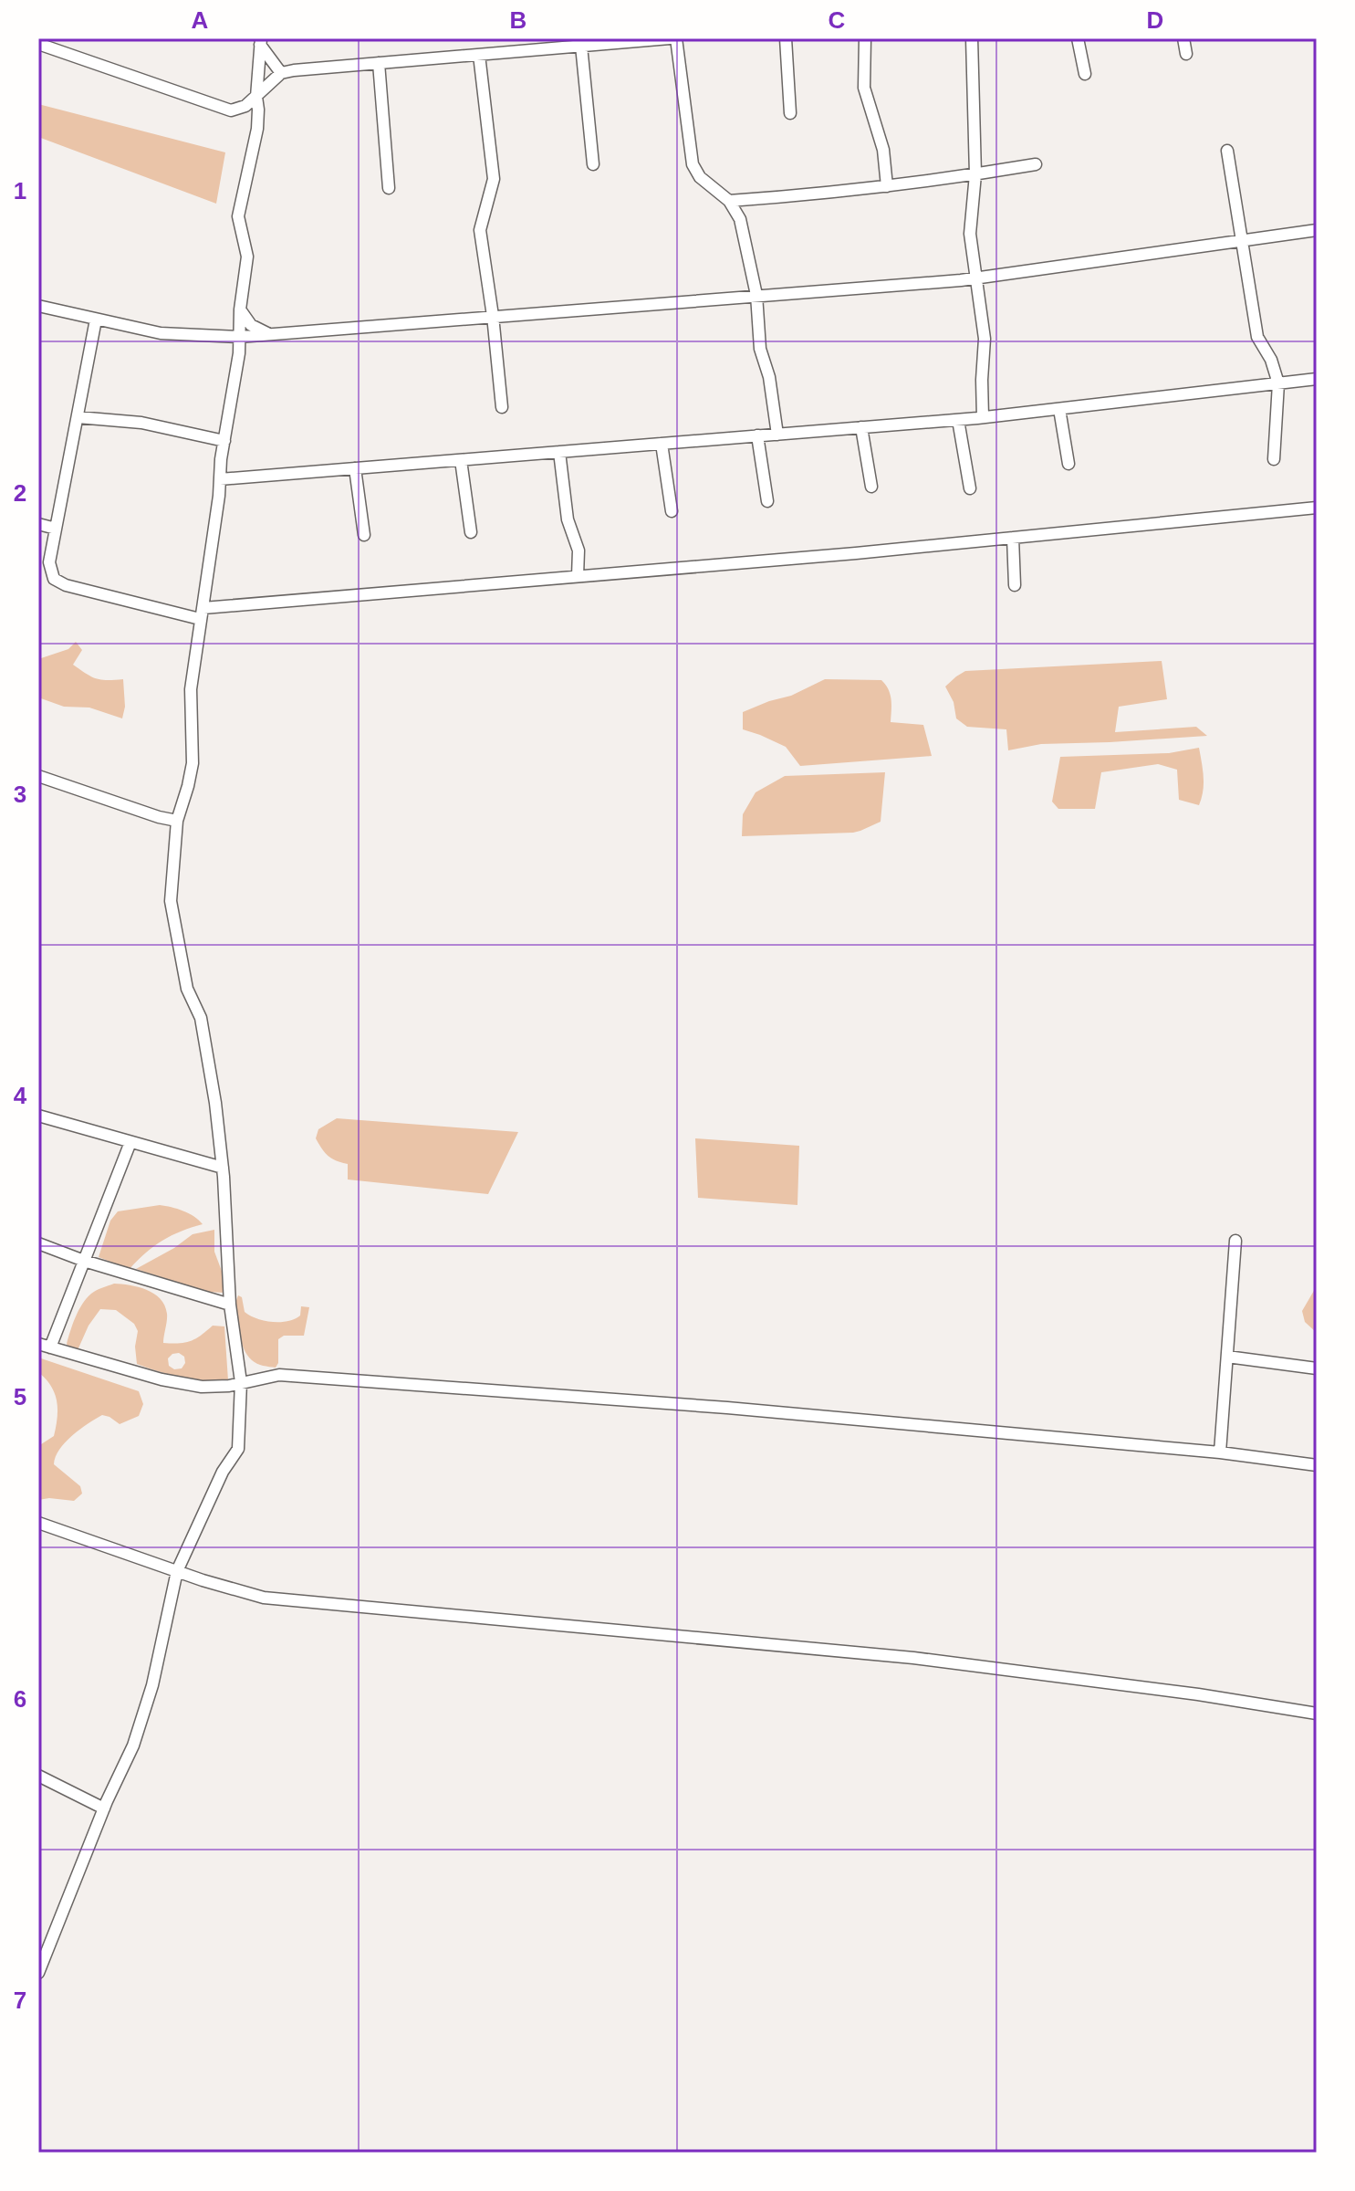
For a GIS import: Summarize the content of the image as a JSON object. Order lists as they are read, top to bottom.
{
  "grid": {
    "columns": [
      "A",
      "B",
      "C",
      "D"
    ],
    "rows": [
      "1",
      "2",
      "3",
      "4",
      "5",
      "6",
      "7"
    ]
  }
}
